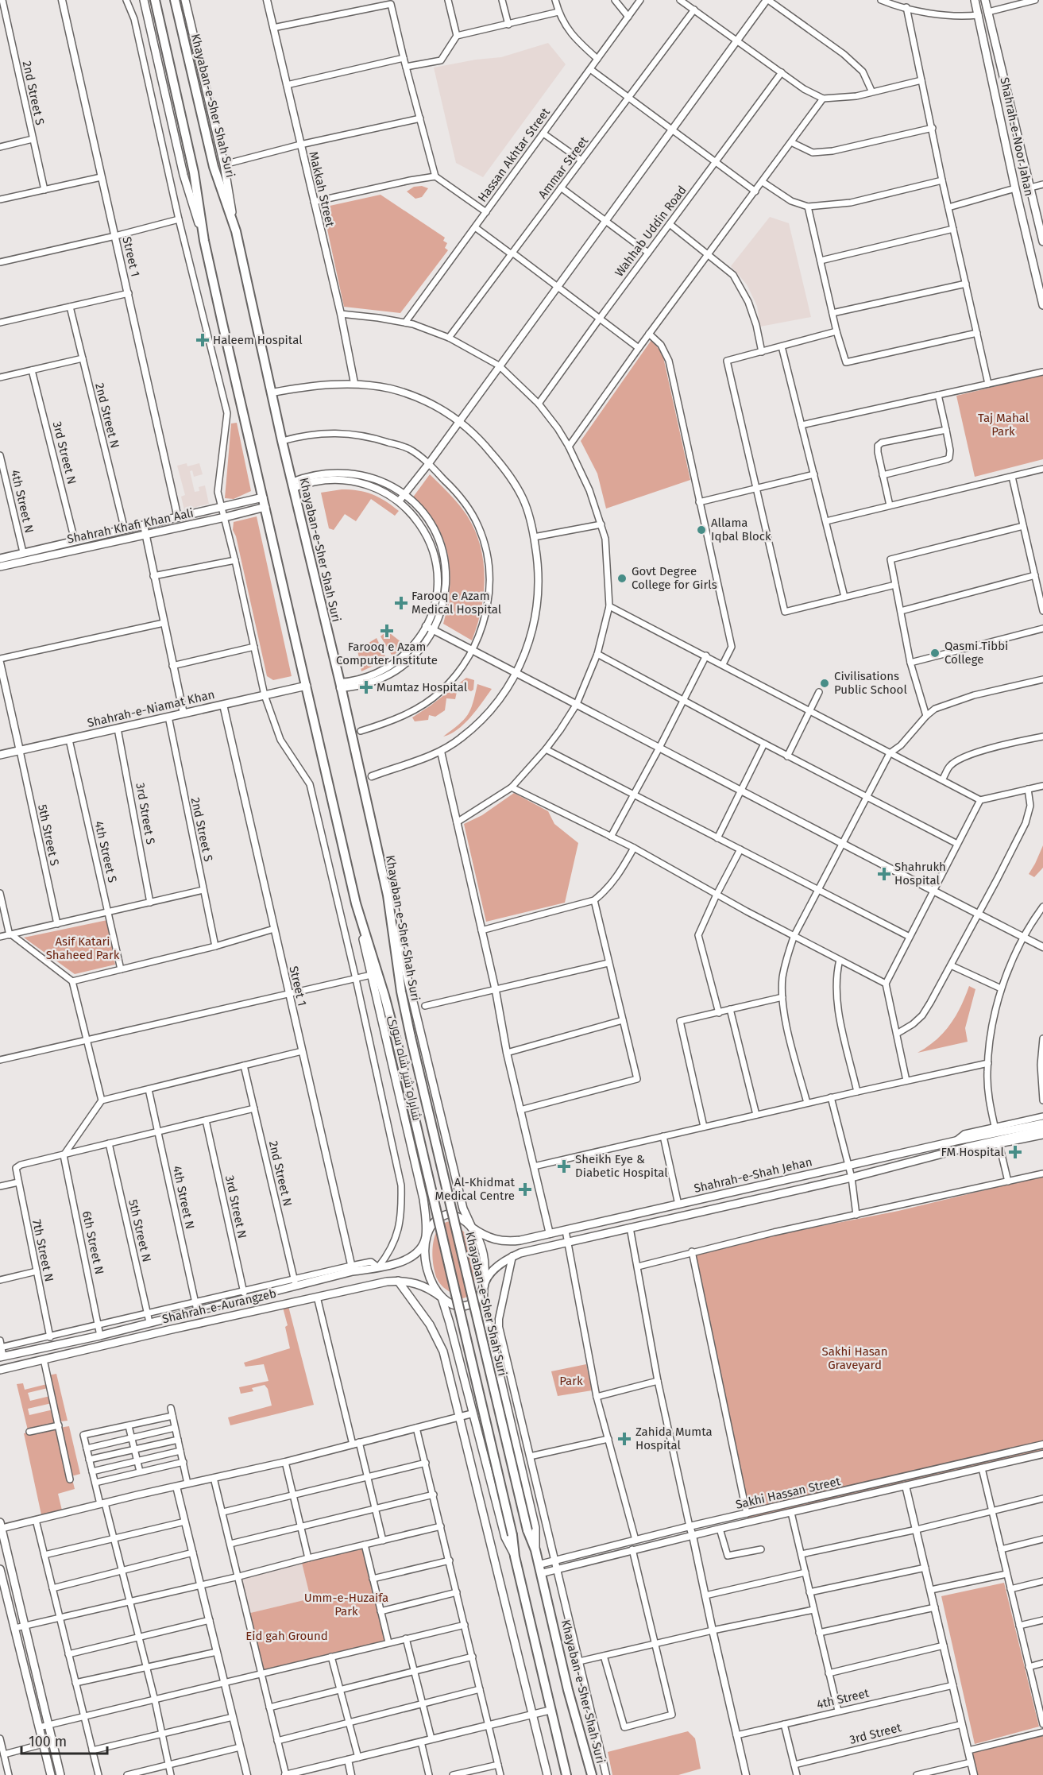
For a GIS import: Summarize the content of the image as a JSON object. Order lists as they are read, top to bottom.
{
  "streets": {
    "main road": [
      "Khayaban-e-Sher Shah Suri",
      "Shahrah-e-Noor Jahan",
      "Shahrah Khafi Khan Aali",
      "Shahrah-e-Niamat Khan",
      "شاہراہِ شیر شاہ سوری",
      "Shahrah-e-Shah Jehan",
      "Shahrah-e-Aurangzeb"
    ],
    "street": [
      "2nd Street S",
      "Hassan Akhtar Street",
      "Ammar Street",
      "Makkah Street",
      "Wahhab Uddin Road",
      "Street 1",
      "2nd Street N",
      "3rd Street N",
      "4th Street N",
      "3rd Street S",
      "5th Street S",
      "4th Street S",
      "5th Street N",
      "6th Street N",
      "7th Street N",
      "Sakhi Hassan Street",
      "4th Street",
      "3rd Street"
    ]
  },
  "crossings": [
    ["2nd Street S", "Shahrah-e-Niamat Khan"],
    ["Khayaban-e-Sher Shah Suri", "Sakhi Hassan Street"],
    ["Street 1", "Shahrah Khafi Khan Aali"],
    ["Street 1", "Shahrah-e-Niamat Khan"],
    ["Street 1", "Shahrah-e-Aurangzeb"],
    ["2nd Street N", "Shahrah Khafi Khan Aali"],
    ["2nd Street N", "Shahrah-e-Aurangzeb"],
    ["3rd Street N", "Shahrah Khafi Khan Aali"],
    ["3rd Street N", "Shahrah-e-Aurangzeb"],
    ["4th Street N", "Shahrah Khafi Khan Aali"],
    ["4th Street N", "Shahrah-e-Aurangzeb"],
    ["Shahrah-e-Niamat Khan", "3rd Street S"],
    ["Shahrah-e-Niamat Khan", "5th Street S"],
    ["Shahrah-e-Niamat Khan", "4th Street S"],
    ["شاہراہِ شیر شاہ سوری", "Shahrah-e-Shah Jehan"],
    ["شاہراہِ شیر شاہ سوری", "Shahrah-e-Aurangzeb"],
    ["Shahrah-e-Shah Jehan", "Shahrah-e-Aurangzeb"],
    ["5th Street N", "Shahrah-e-Aurangzeb"],
    ["6th Street N", "7th Street N"],
    ["6th Street N", "Shahrah-e-Aurangzeb"]
  ],
  "parks": [
    "Taj Mahal Park",
    "Asif Katari Shaheed Park",
    "Sakhi Hasan Graveyard",
    "Park",
    "Umm-e-Huzaifa Park",
    "Eid gah Ground"
  ],
  "places": {
    "health": [
      "Haleem Hospital",
      "Farooq e Azam Medical Hospital",
      "Farooq e Azam Computer Institute",
      "Mumtaz Hospital",
      "Shahrukh Hospital",
      "FM Hospital",
      "Sheikh Eye & Diabetic Hospital",
      "Al-Khidmat Medical Centre",
      "Zahida Mumta Hospital"
    ],
    "other": [
      "Allama Iqbal Block",
      "Govt Degree College for Girls",
      "Qasmi Tibbi College",
      "Civilisations Public School"
    ]
  },
  "scale_bar": "100 m"
}
